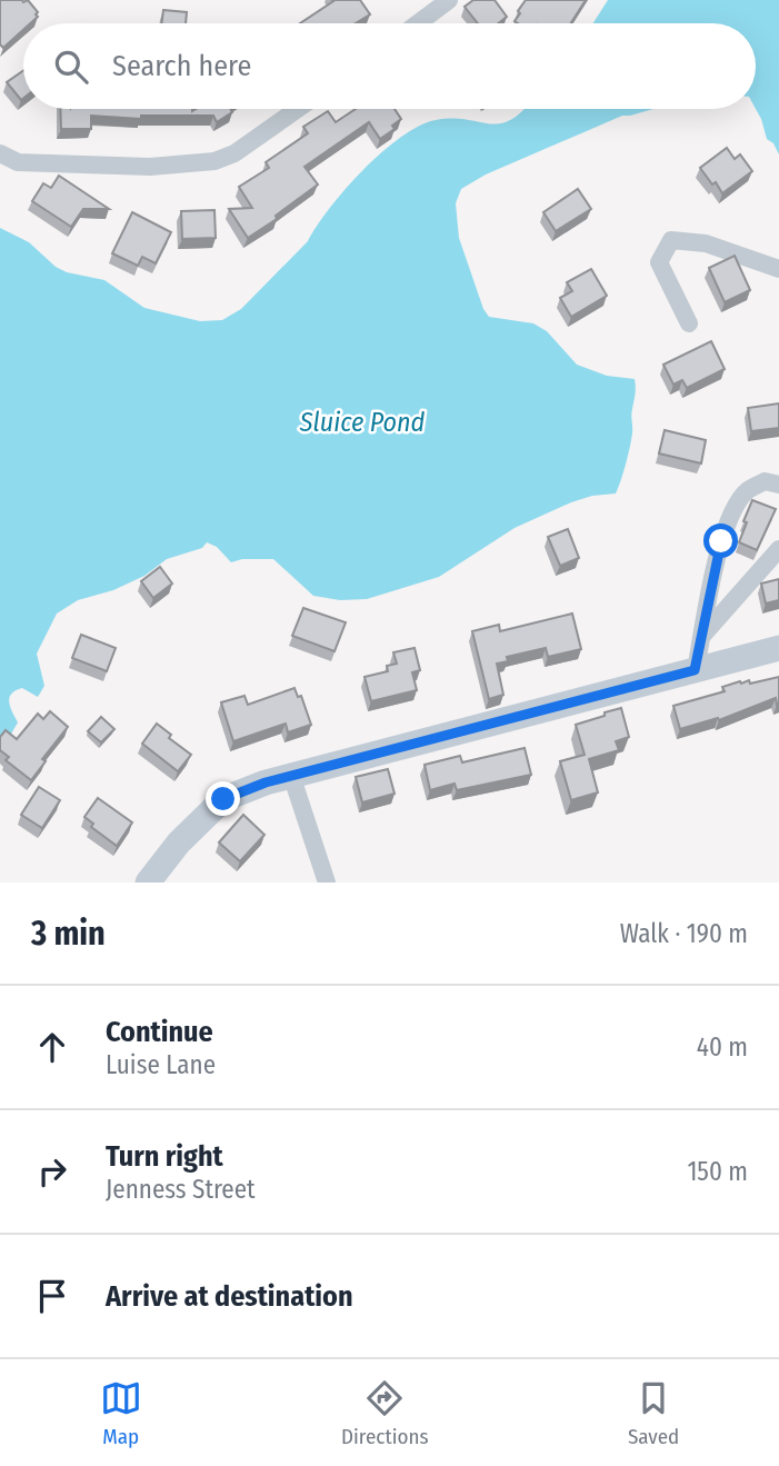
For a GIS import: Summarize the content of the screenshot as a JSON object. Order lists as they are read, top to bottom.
{
  "water": ["Sluice Pond"],
  "page": {
    "search": "Search here",
    "heading": ["3 min", "Walk · 190 m"],
    "list": [
      ["Continue", "Luise Lane", "40 m"],
      ["Turn right", "Jenness Street", "150 m"],
      "Arrive at destination"
    ],
    "nav": ["Map", "Directions", "Saved"]
  }
}
